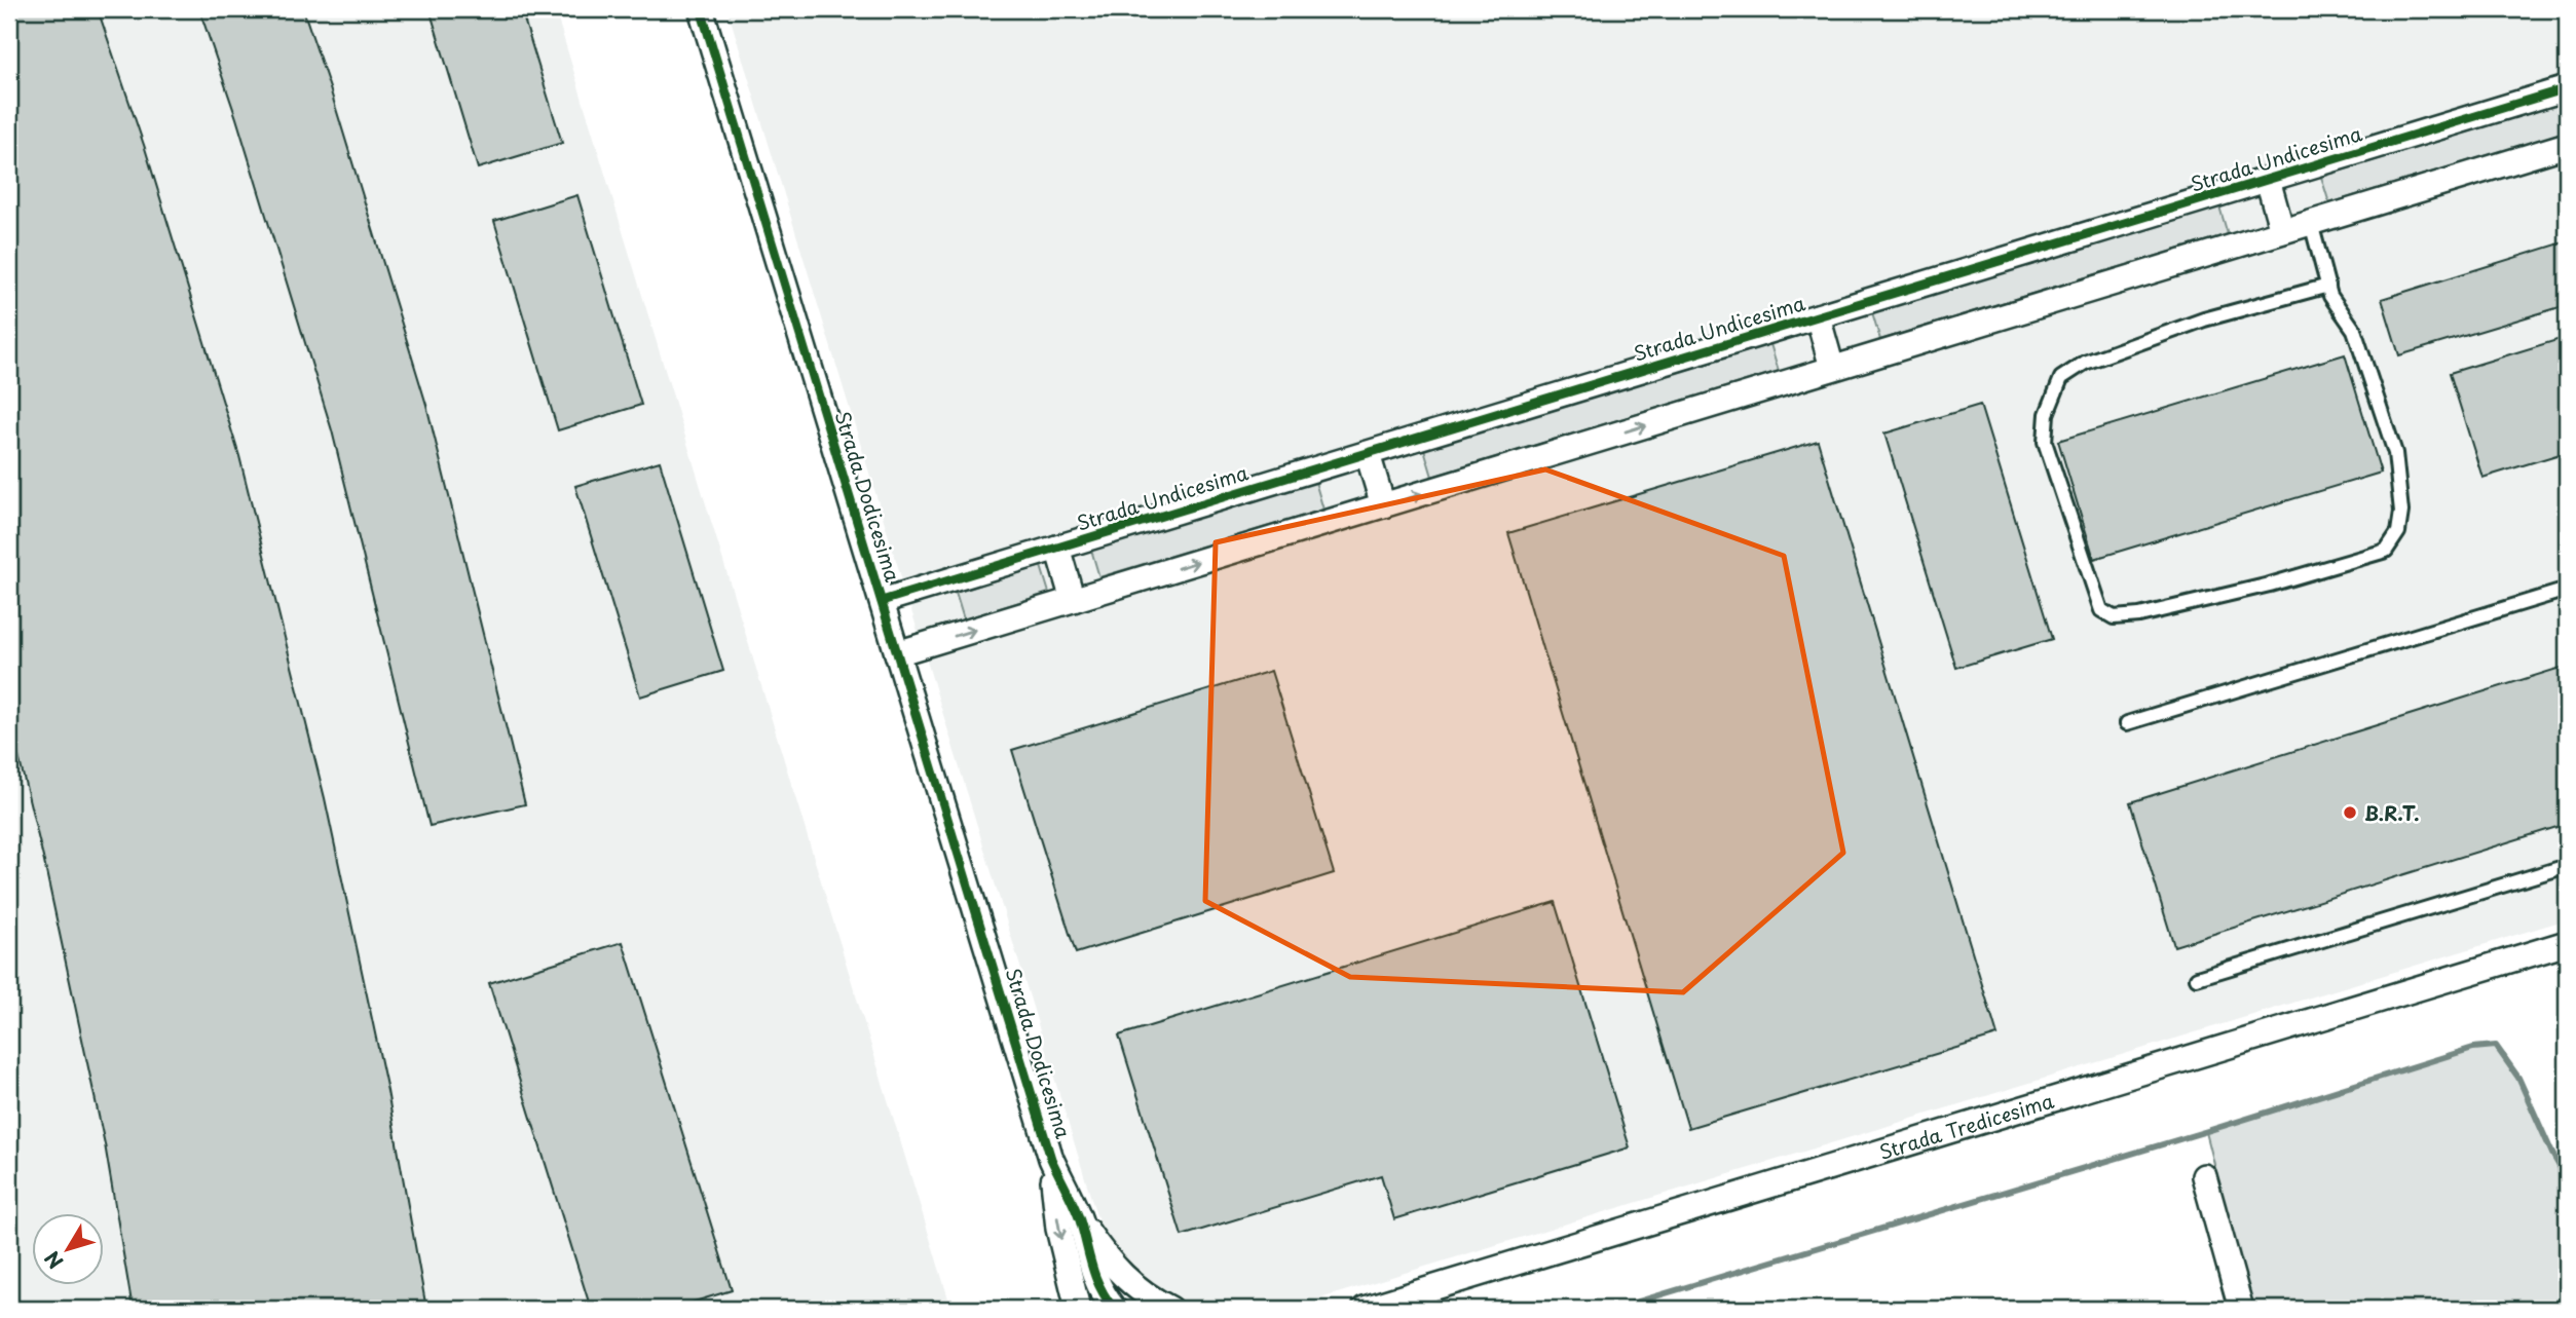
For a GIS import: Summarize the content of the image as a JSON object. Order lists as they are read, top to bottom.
{
  "streets": {
    "street": ["Strada Undicesima", "Strada Dodicesima", "Strada Tredicesima"]
  },
  "crossings": [
    ["Strada Undicesima", "Strada Dodicesima"]
  ],
  "places": ["B.R.T."],
  "north": "bottom left"
}
